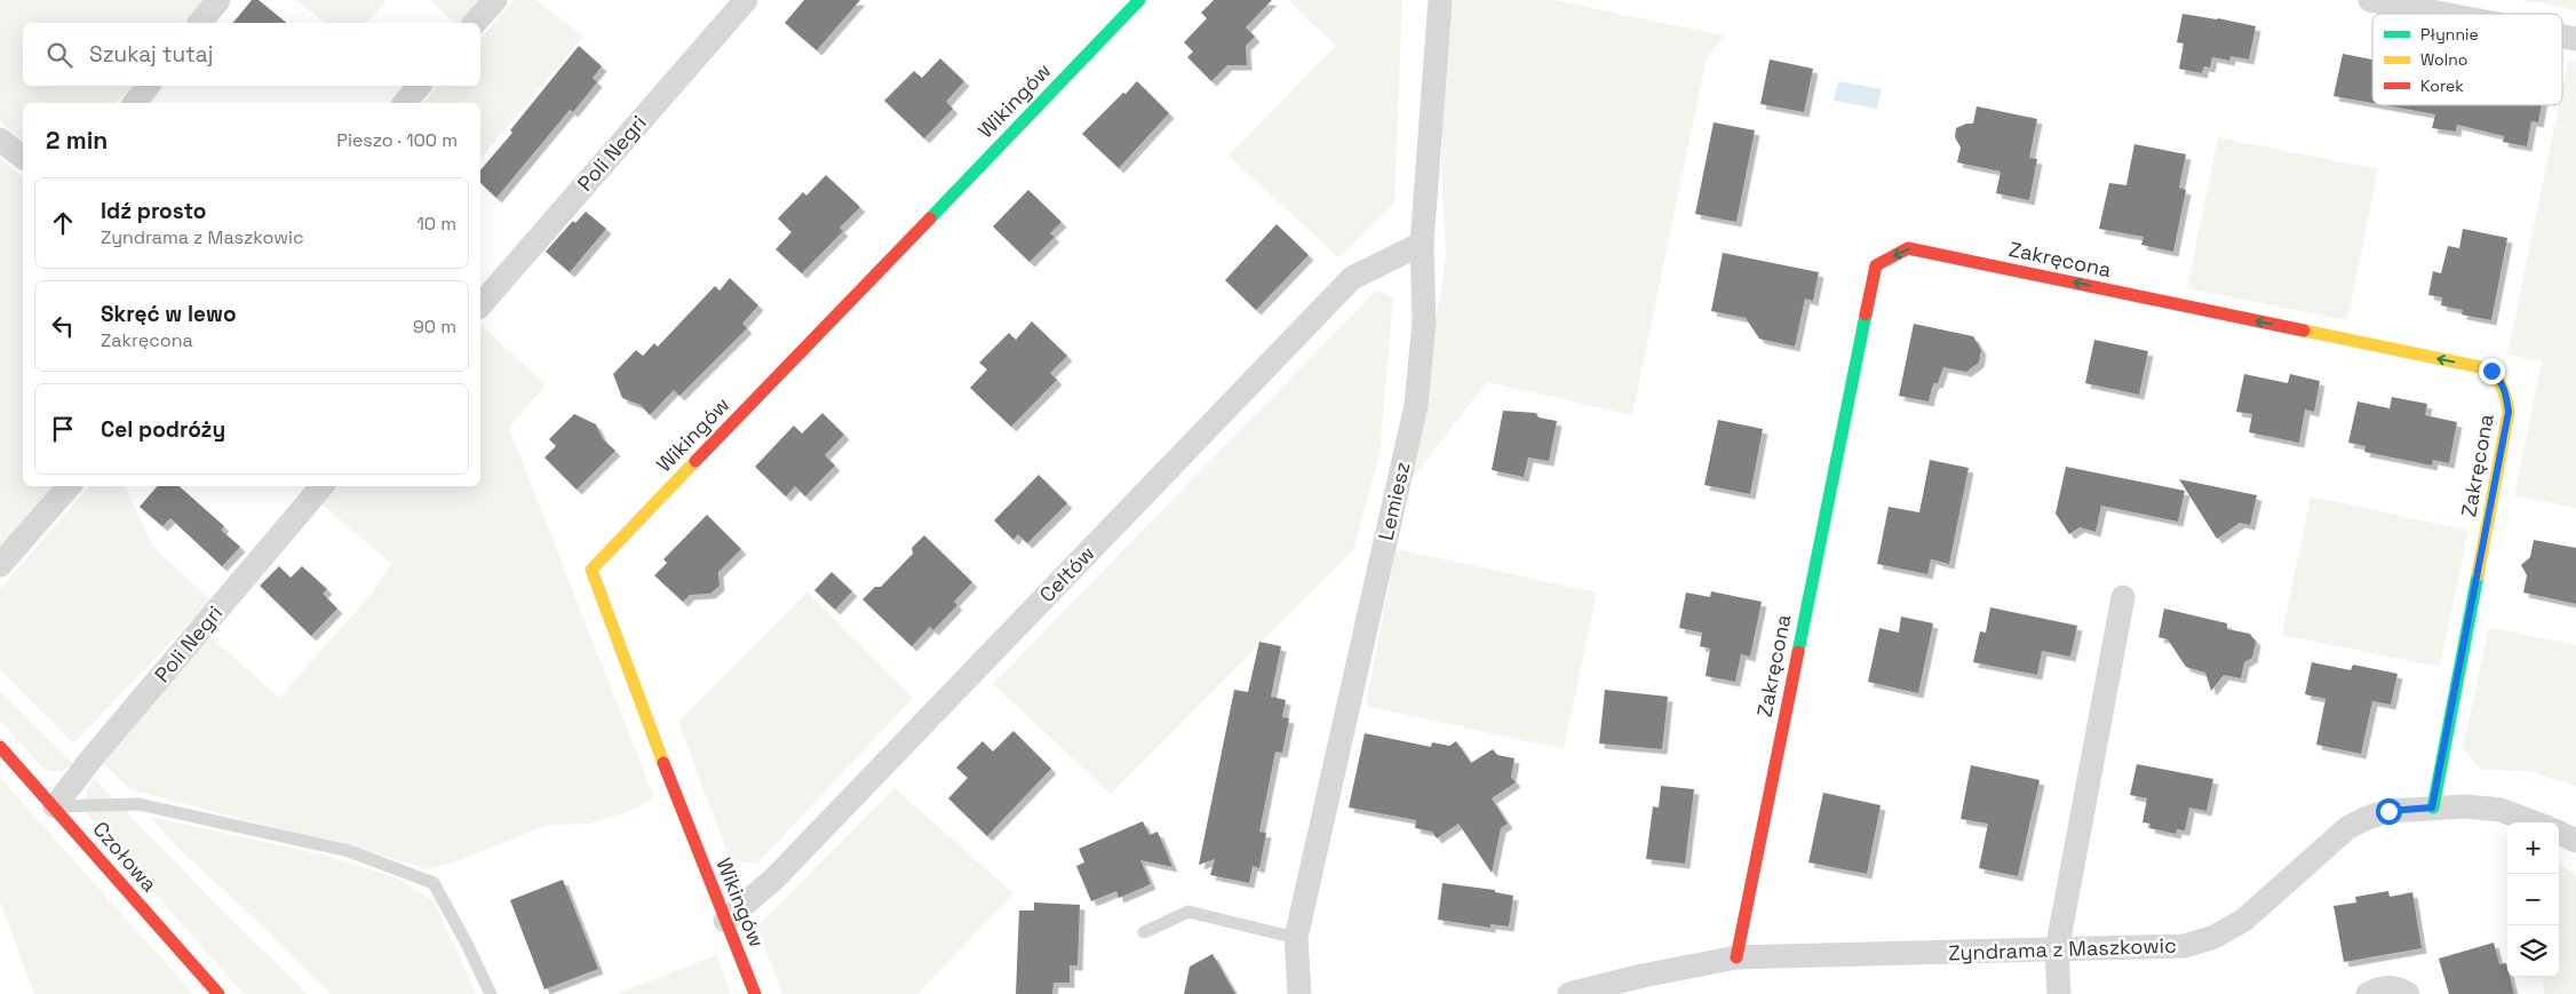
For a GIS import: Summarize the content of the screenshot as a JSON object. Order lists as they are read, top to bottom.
{
  "streets": {
    "street": [
      "Wikingów",
      "Poli Negri",
      "Zakręcona",
      "Lemiesz",
      "Celtów",
      "Czołowa",
      "Zyndrama z Maszkowic"
    ]
  },
  "crossings": [
    ["Wikingów", "Celtów"],
    ["Poli Negri", "Czołowa"],
    ["Zakręcona", "Zyndrama z Maszkowic"],
    ["Lemiesz", "Celtów"]
  ],
  "legend": ["Płynnie", "Wolno", "Korek"],
  "page": {
    "search": "Szukaj tutaj",
    "heading": ["2 min", "Pieszo · 100 m"],
    "list": [
      ["Idź prosto", "Zyndrama z Maszkowic", "10 m"],
      ["Skręć w lewo", "Zakręcona", "90 m"],
      "Cel podróży"
    ],
    "map_buttons": ["+", "−"]
  }
}
